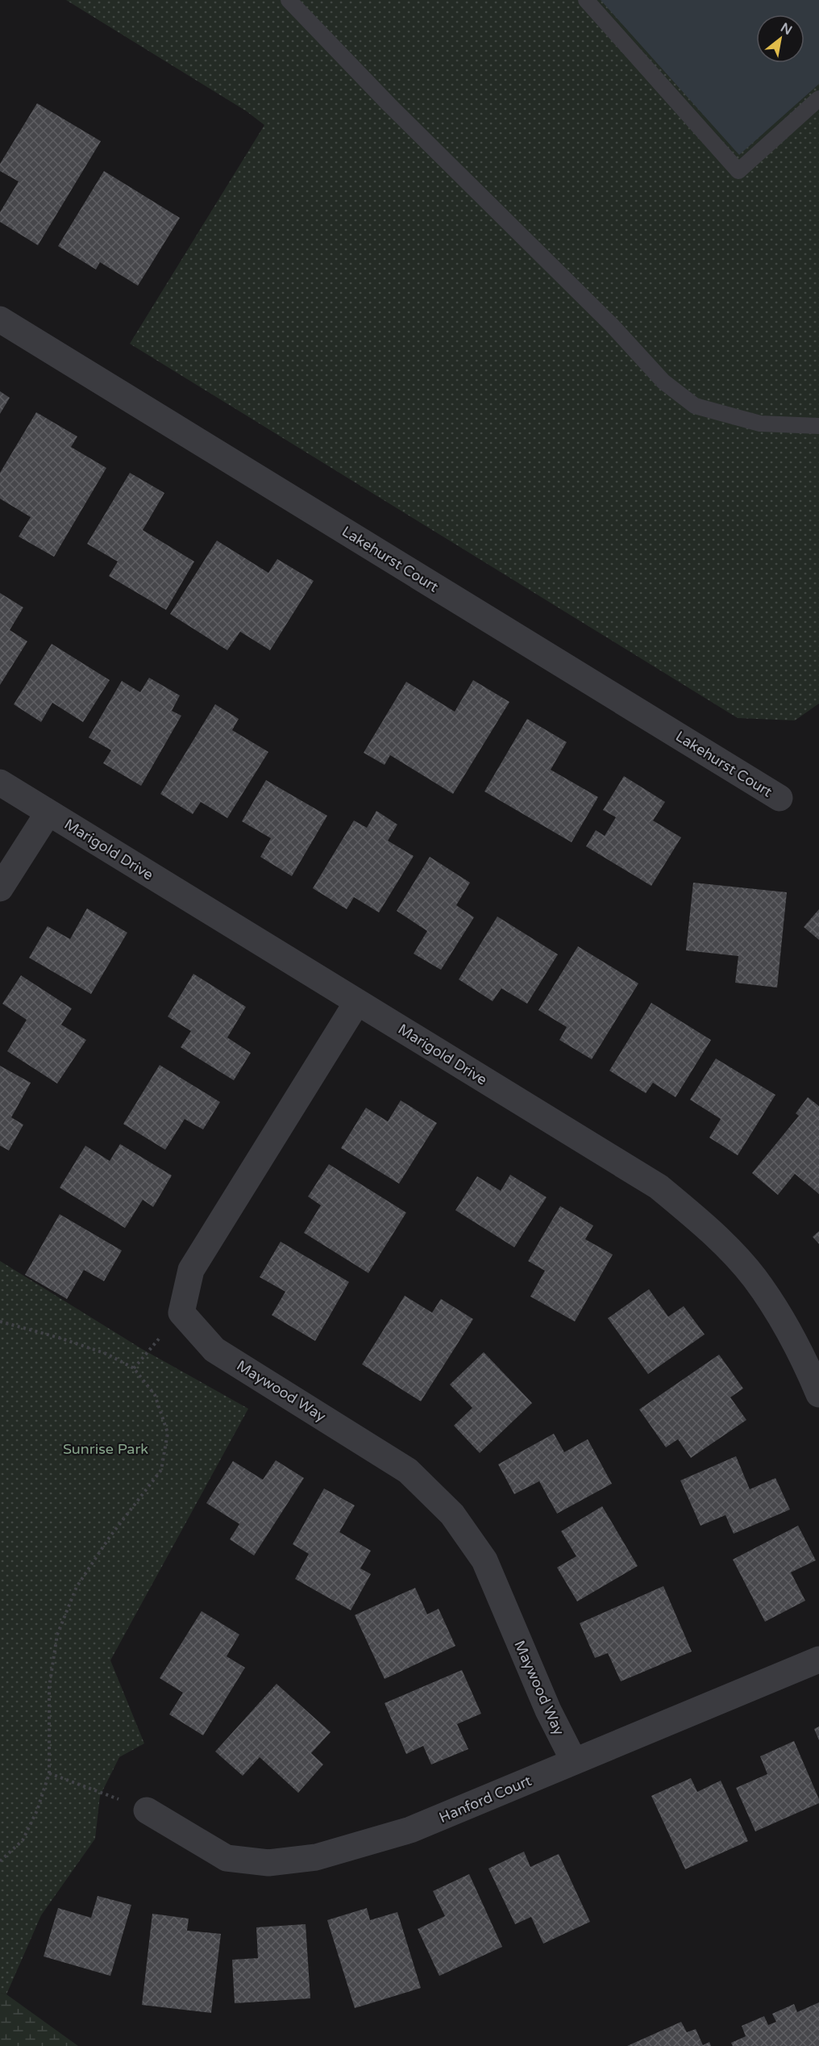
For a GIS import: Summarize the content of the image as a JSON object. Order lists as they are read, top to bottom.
{
  "streets": {
    "street": [
      "Lakehurst Court",
      "Marigold Drive",
      "Maywood Way",
      "Hanford Court"
    ]
  },
  "crossings": [
    ["Maywood Way", "Hanford Court"]
  ],
  "parks": ["Sunrise Park"],
  "north": "top right"
}
